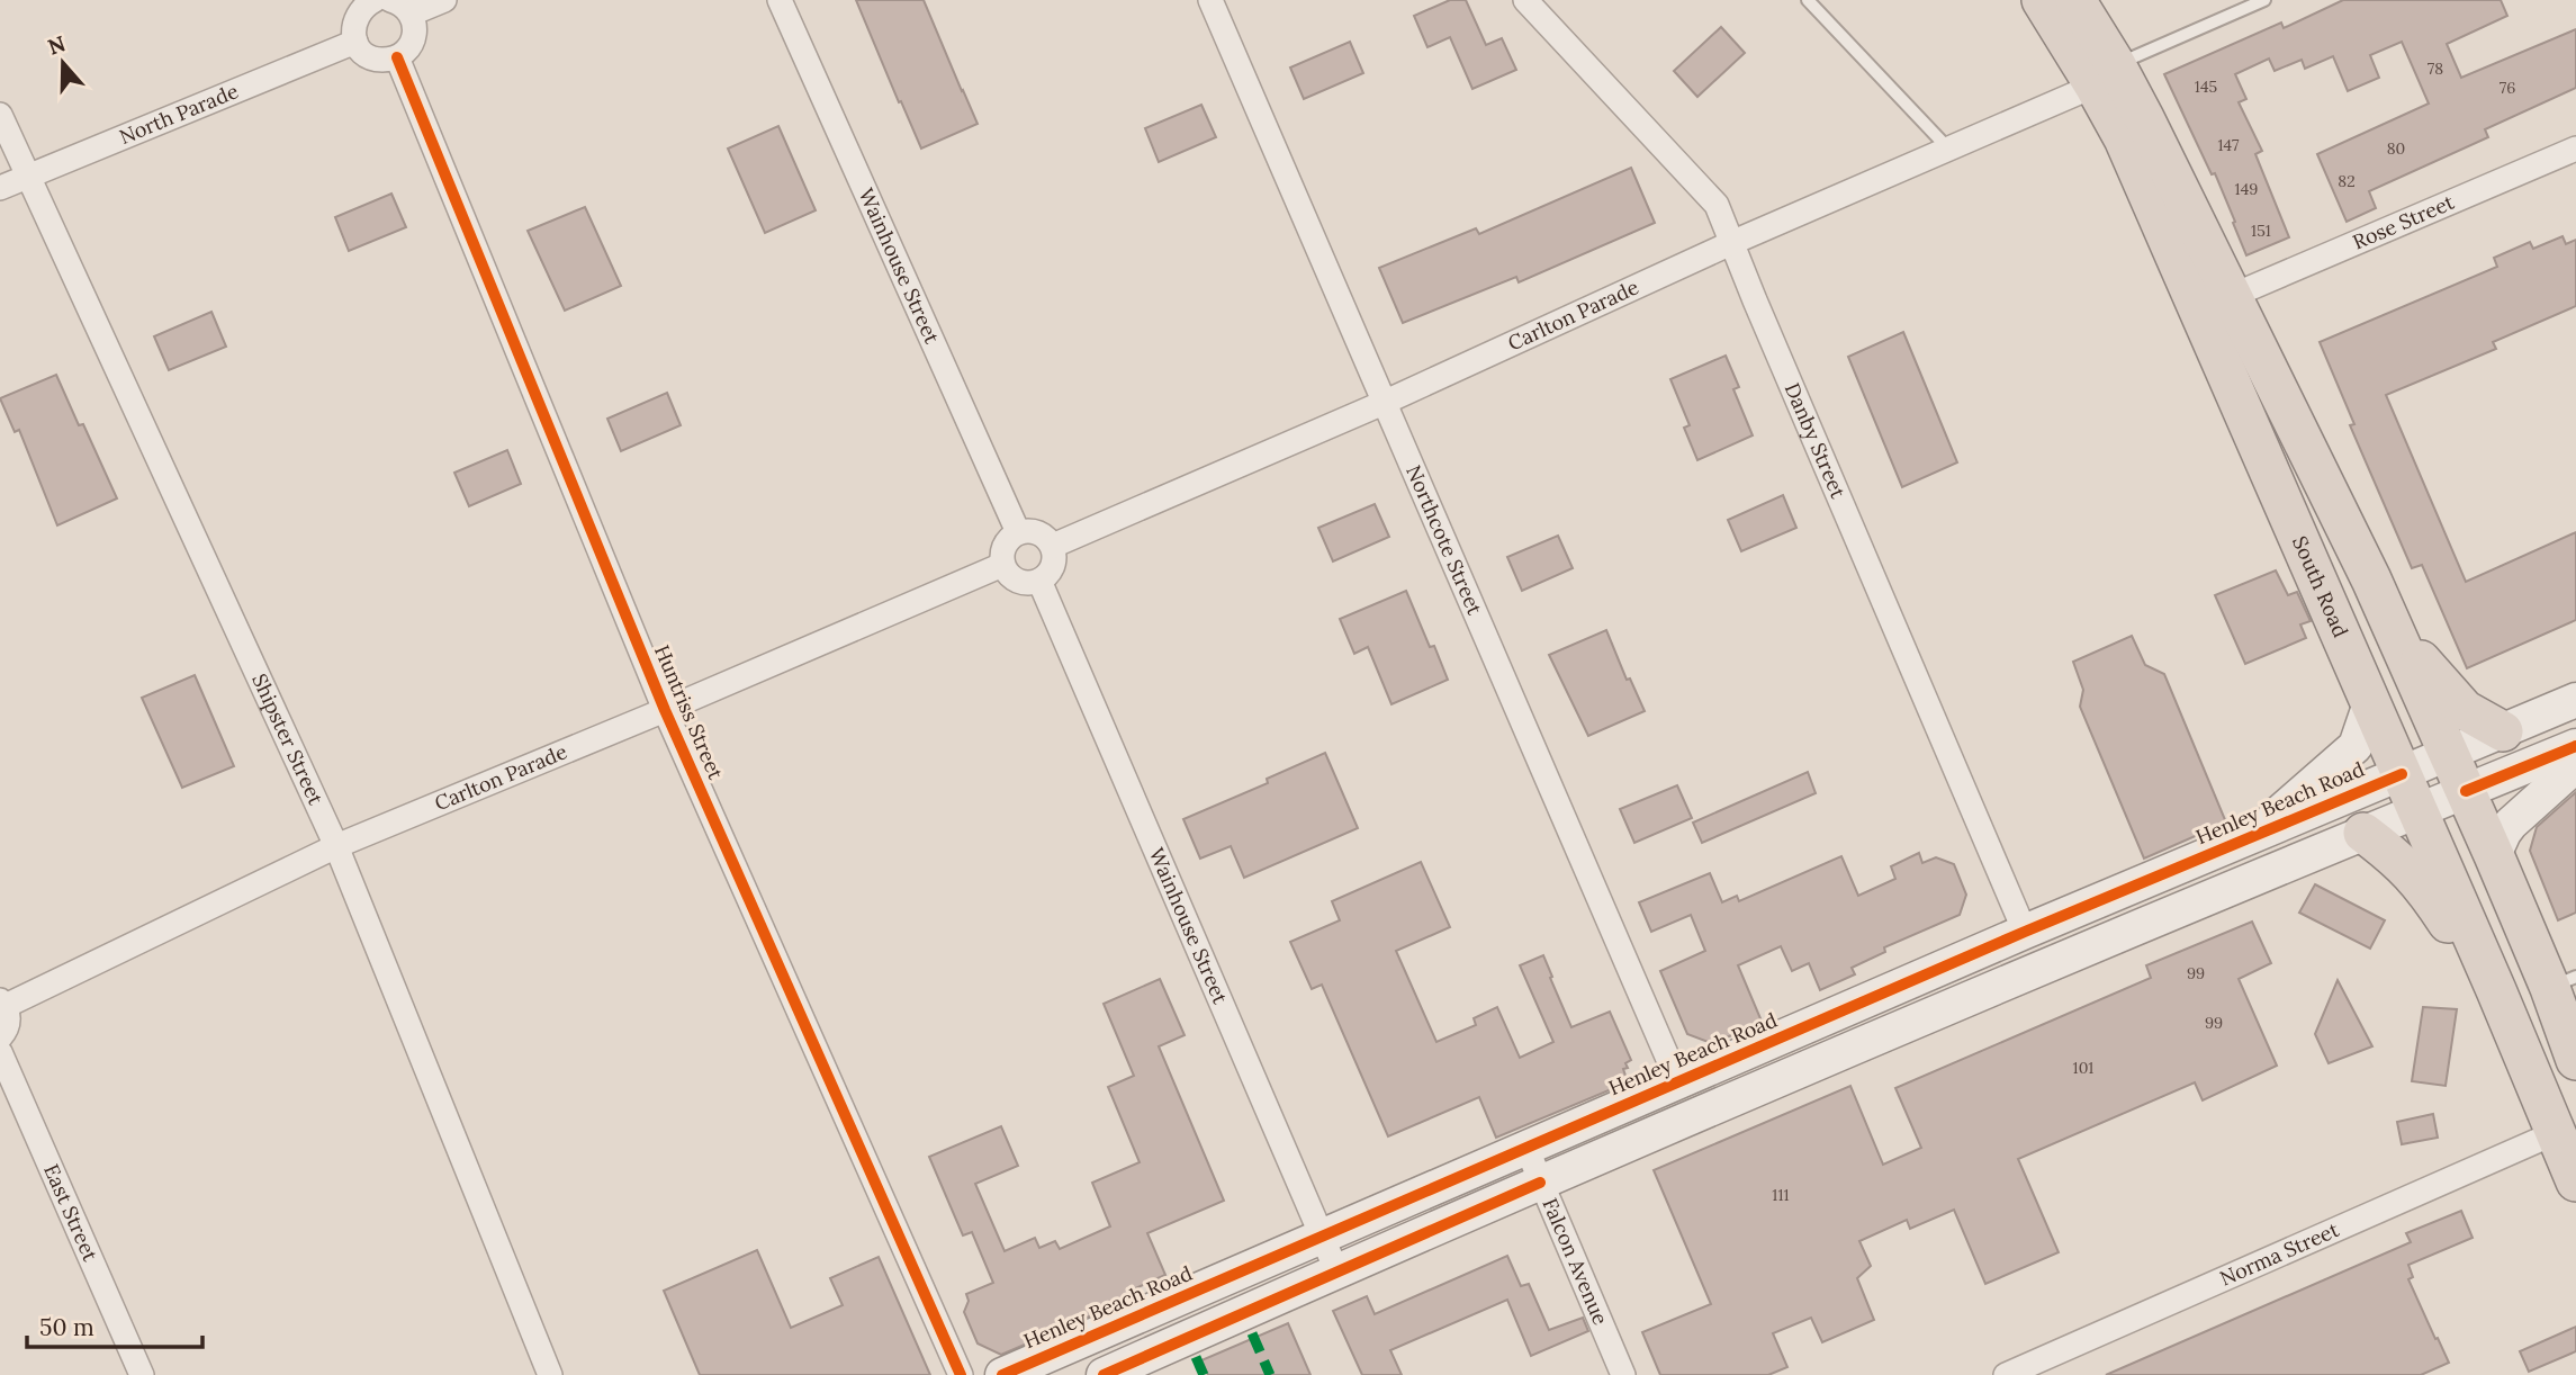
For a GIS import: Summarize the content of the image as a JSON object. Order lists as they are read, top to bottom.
{
  "streets": {
    "highway": ["South Road"],
    "main road": ["Henley Beach Road"],
    "street": [
      "North Parade",
      "Rose Street",
      "Wainhouse Street",
      "Carlton Parade",
      "Danby Street",
      "Northcote Street",
      "Huntriss Street",
      "Shipster Street",
      "East Street",
      "Norma Street",
      "Falcon Avenue"
    ]
  },
  "crossings": [
    ["North Parade", "Shipster Street"],
    ["Rose Street", "South Road"],
    ["Wainhouse Street", "Carlton Parade"],
    ["Wainhouse Street", "Henley Beach Road"],
    ["Carlton Parade", "Danby Street"],
    ["Carlton Parade", "Northcote Street"],
    ["Carlton Parade", "South Road"],
    ["Carlton Parade", "Huntriss Street"],
    ["Carlton Parade", "Shipster Street"],
    ["Danby Street", "Henley Beach Road"],
    ["Northcote Street", "Henley Beach Road"],
    ["South Road", "Henley Beach Road"],
    ["South Road", "Norma Street"],
    ["Henley Beach Road", "Falcon Avenue"]
  ],
  "house_numbers": [
    "78",
    "145",
    "76",
    "147",
    "80",
    "82",
    "149",
    "151",
    "99",
    "99",
    "101",
    "111"
  ],
  "scale_bar": "50 m",
  "north": "top"
}
